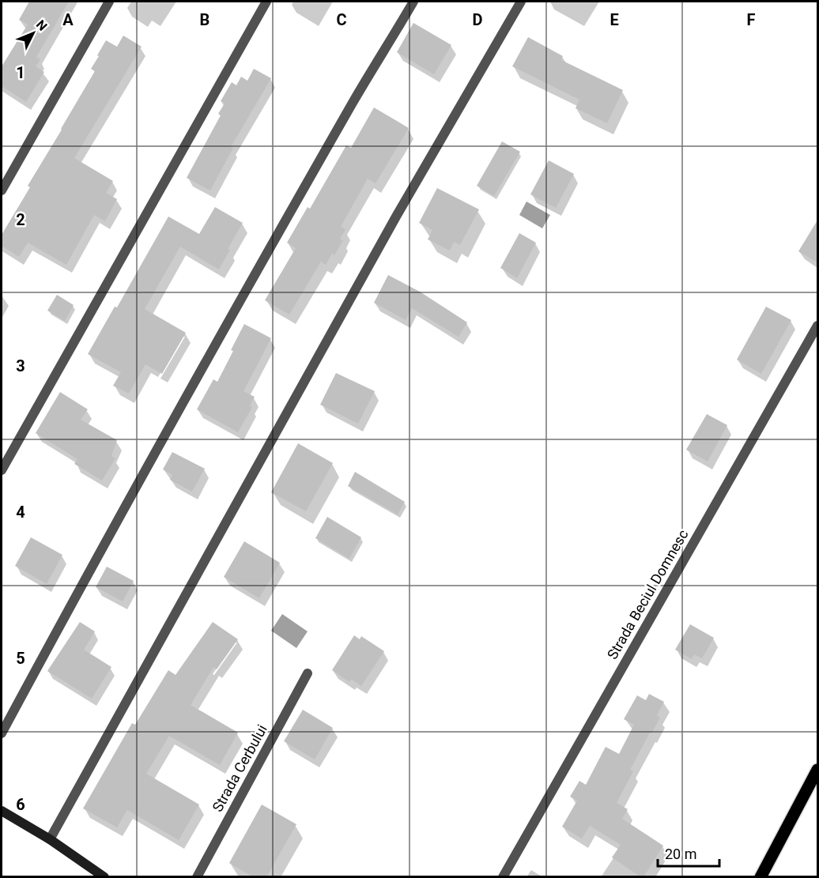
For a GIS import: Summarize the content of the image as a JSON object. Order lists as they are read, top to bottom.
{
  "streets": {
    "street": ["Strada Beciul Domnesc", "Strada Cerbului"]
  },
  "scale_bar": "20 m",
  "north": "top right",
  "grid": {
    "columns": [
      "A",
      "B",
      "C",
      "D",
      "E",
      "F"
    ],
    "rows": [
      "1",
      "2",
      "3",
      "4",
      "5",
      "6"
    ]
  }
}
